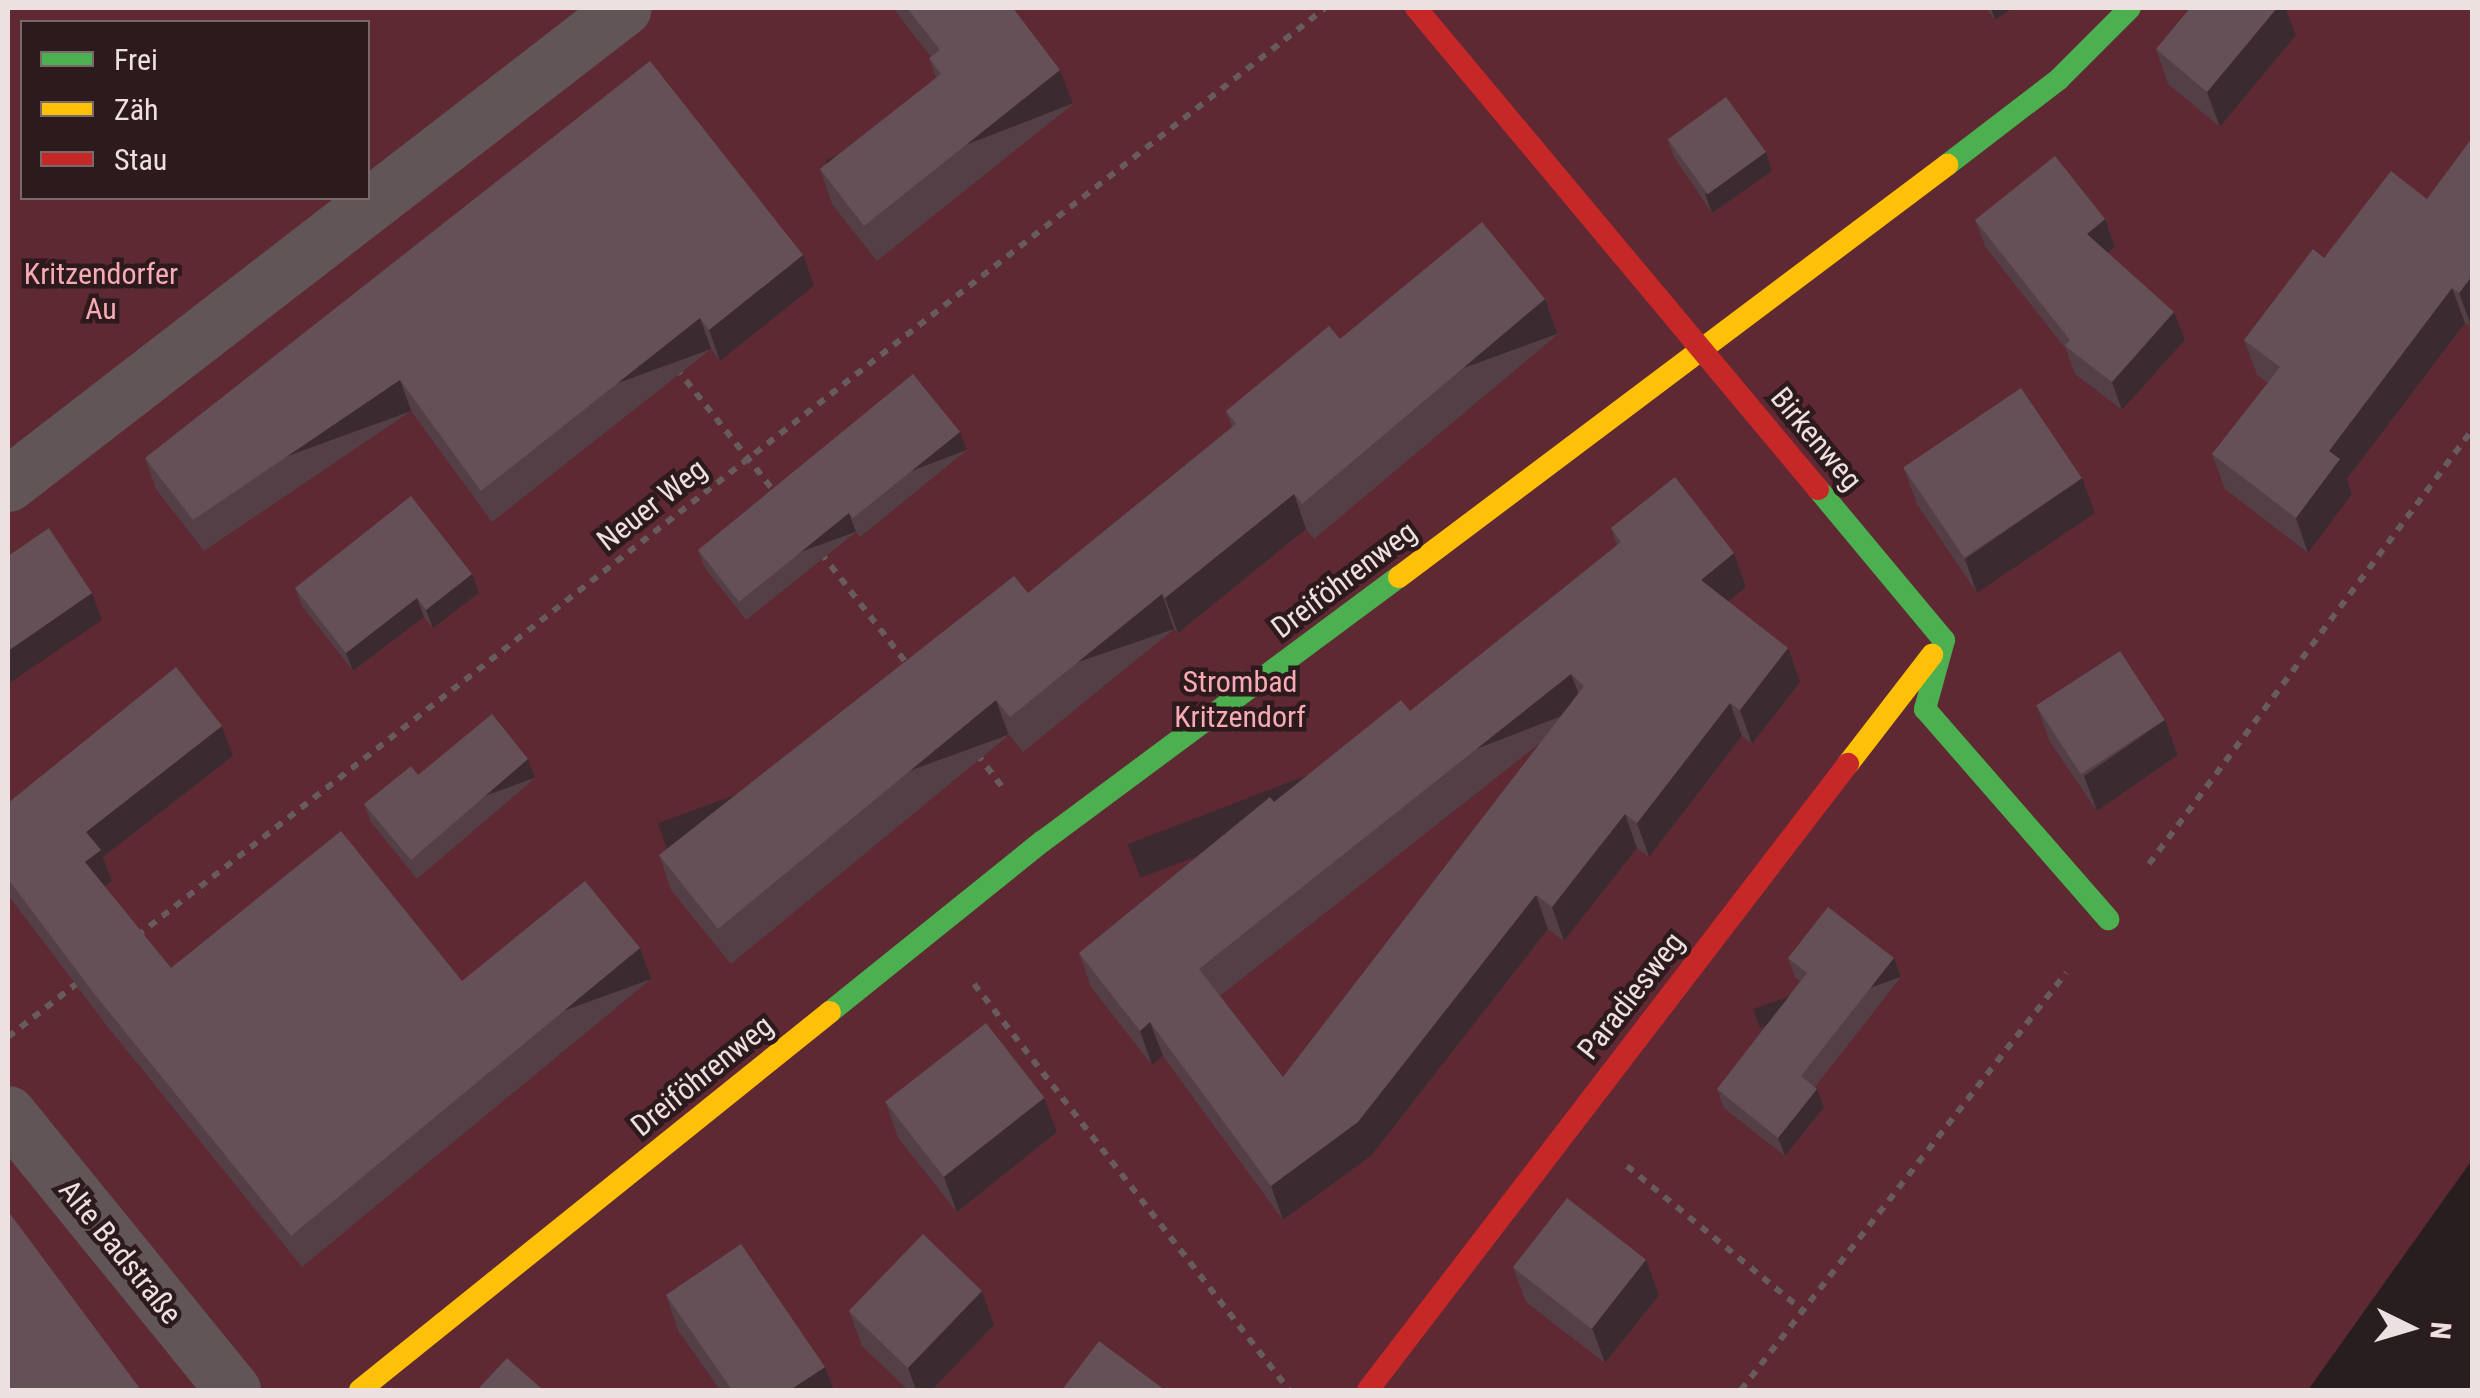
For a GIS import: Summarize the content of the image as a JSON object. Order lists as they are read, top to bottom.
{
  "streets": {
    "street": [
      "Birkenweg",
      "Dreiföhrenweg",
      "Paradiesweg",
      "Alte Badstraße"
    ],
    "path": ["Neuer Weg"]
  },
  "crossings": [
    ["Birkenweg", "Dreiföhrenweg"],
    ["Birkenweg", "Paradiesweg"]
  ],
  "parks": ["Kritzendorfer Au", "Strombad Kritzendorf"],
  "legend": ["Frei", "Zäh", "Stau"],
  "north": "right"
}
